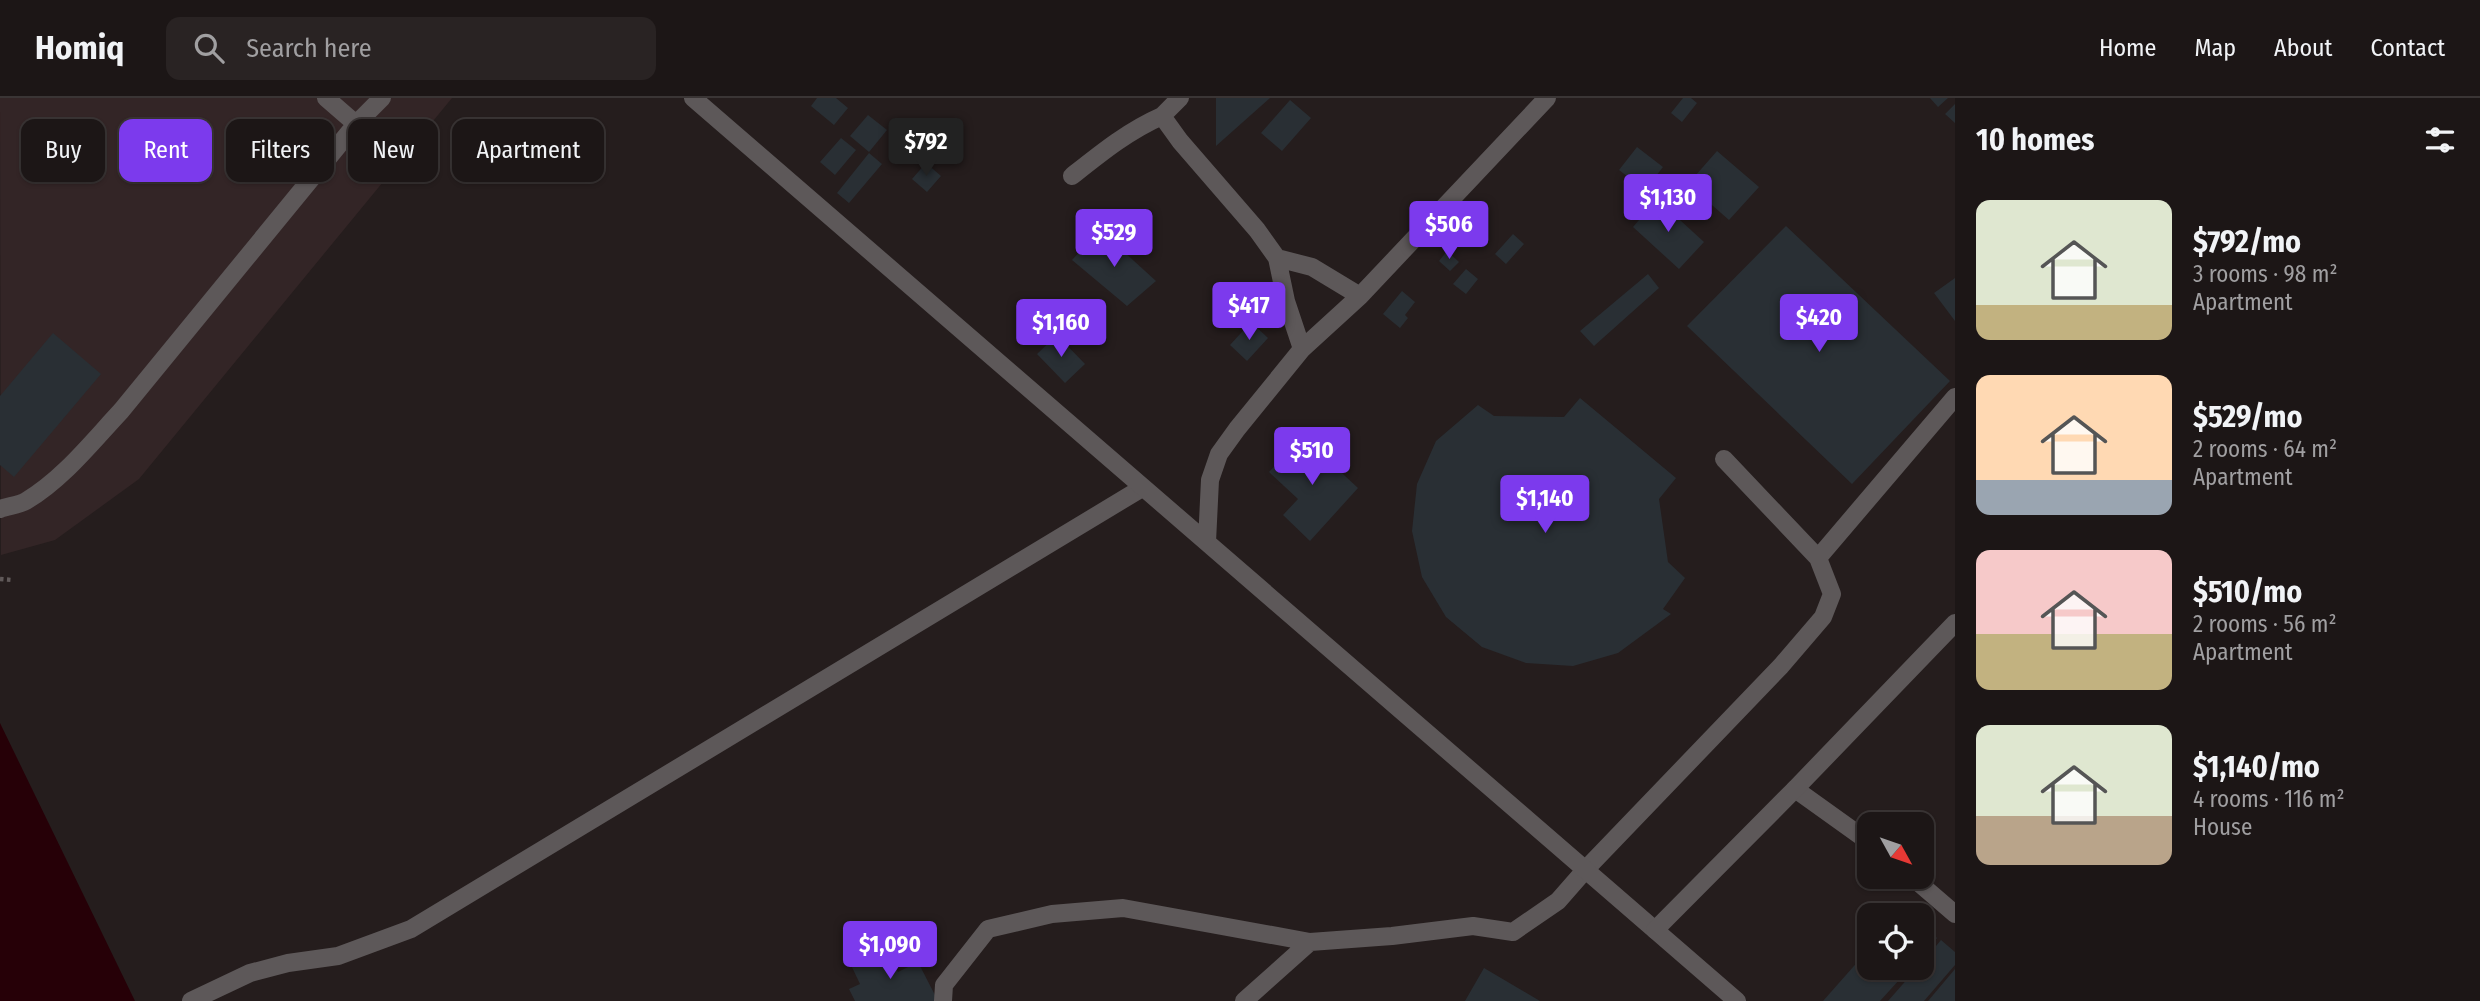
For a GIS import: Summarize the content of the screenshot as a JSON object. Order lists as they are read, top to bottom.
{
  "north": "bottom right",
  "page": {
    "header": "Homiq",
    "search": "Search here",
    "nav": [
      "Home",
      "Map",
      "About",
      "Contact"
    ],
    "heading": "10 homes",
    "price": [
      "$792",
      "$1,130",
      "$506",
      "$529",
      "$417",
      "$420",
      "$1,160",
      "$510",
      "$1,140",
      "$1,090"
    ],
    "chip": [
      "Buy",
      "Rent",
      "Filters",
      "New",
      "Apartment"
    ],
    "list": [
      {
        "name": "$792/mo",
        "note": "3 rooms · 98 m² · Apartment"
      },
      {
        "name": "$529/mo",
        "note": "2 rooms · 64 m² · Apartment"
      },
      {
        "name": "$510/mo",
        "note": "2 rooms · 56 m² · Apartment"
      },
      {
        "name": "$1,140/mo",
        "note": "4 rooms · 116 m² · House"
      }
    ]
  }
}
